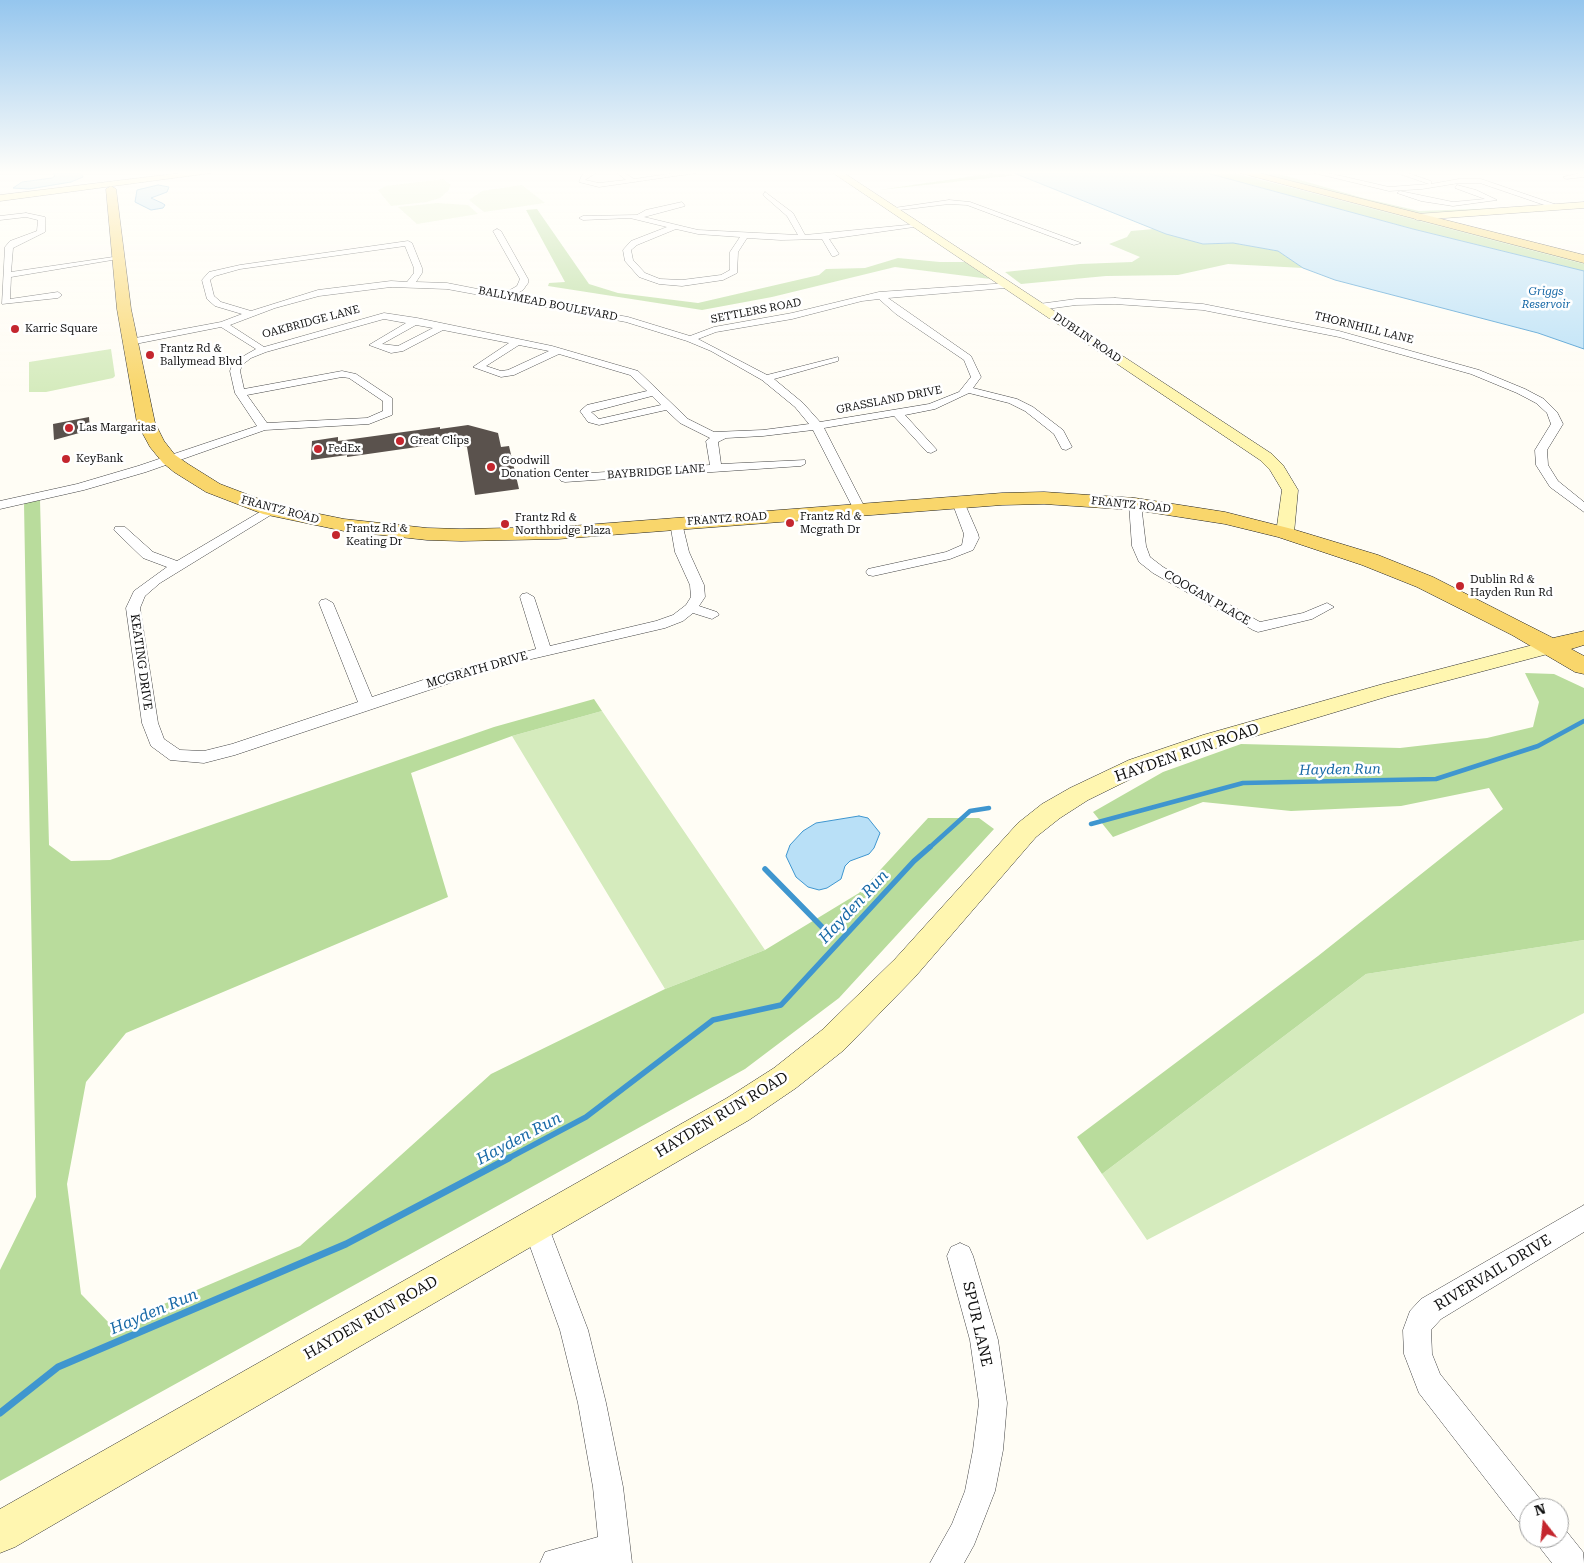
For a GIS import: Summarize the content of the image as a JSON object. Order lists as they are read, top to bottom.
{
  "streets": {
    "main road": ["DUBLIN ROAD", "FRANTZ ROAD", "HAYDEN RUN ROAD"],
    "street": [
      "BALLYMEAD BOULEVARD",
      "SETTLERS ROAD",
      "OAKBRIDGE LANE",
      "THORNHILL LANE",
      "GRASSLAND DRIVE",
      "BAYBRIDGE LANE",
      "COOGAN PLACE",
      "KEATING DRIVE",
      "MCGRATH DRIVE",
      "RIVERVAIL DRIVE",
      "SPUR LANE"
    ]
  },
  "crossings": [
    ["BALLYMEAD BOULEVARD", "SETTLERS ROAD"],
    ["BALLYMEAD BOULEVARD", "OAKBRIDGE LANE"],
    ["BALLYMEAD BOULEVARD", "GRASSLAND DRIVE"],
    ["BALLYMEAD BOULEVARD", "FRANTZ ROAD"],
    ["SETTLERS ROAD", "DUBLIN ROAD"],
    ["THORNHILL LANE", "DUBLIN ROAD"],
    ["DUBLIN ROAD", "FRANTZ ROAD"],
    ["GRASSLAND DRIVE", "BAYBRIDGE LANE"],
    ["FRANTZ ROAD", "COOGAN PLACE"],
    ["FRANTZ ROAD", "KEATING DRIVE"],
    ["FRANTZ ROAD", "HAYDEN RUN ROAD"],
    ["KEATING DRIVE", "MCGRATH DRIVE"]
  ],
  "water": ["Griggs Reservoir", "Hayden Run"],
  "places": [
    "Karric Square",
    "Frantz Rd & Ballymead Blvd",
    "Las Margaritas",
    "Great Clips",
    "FedEx",
    "KeyBank",
    "Goodwill Donation Center",
    "Frantz Rd & Mcgrath Dr",
    "Frantz Rd & Northbridge Plaza",
    "Frantz Rd & Keating Dr",
    "Dublin Rd & Hayden Run Rd"
  ],
  "north": "top"
}
